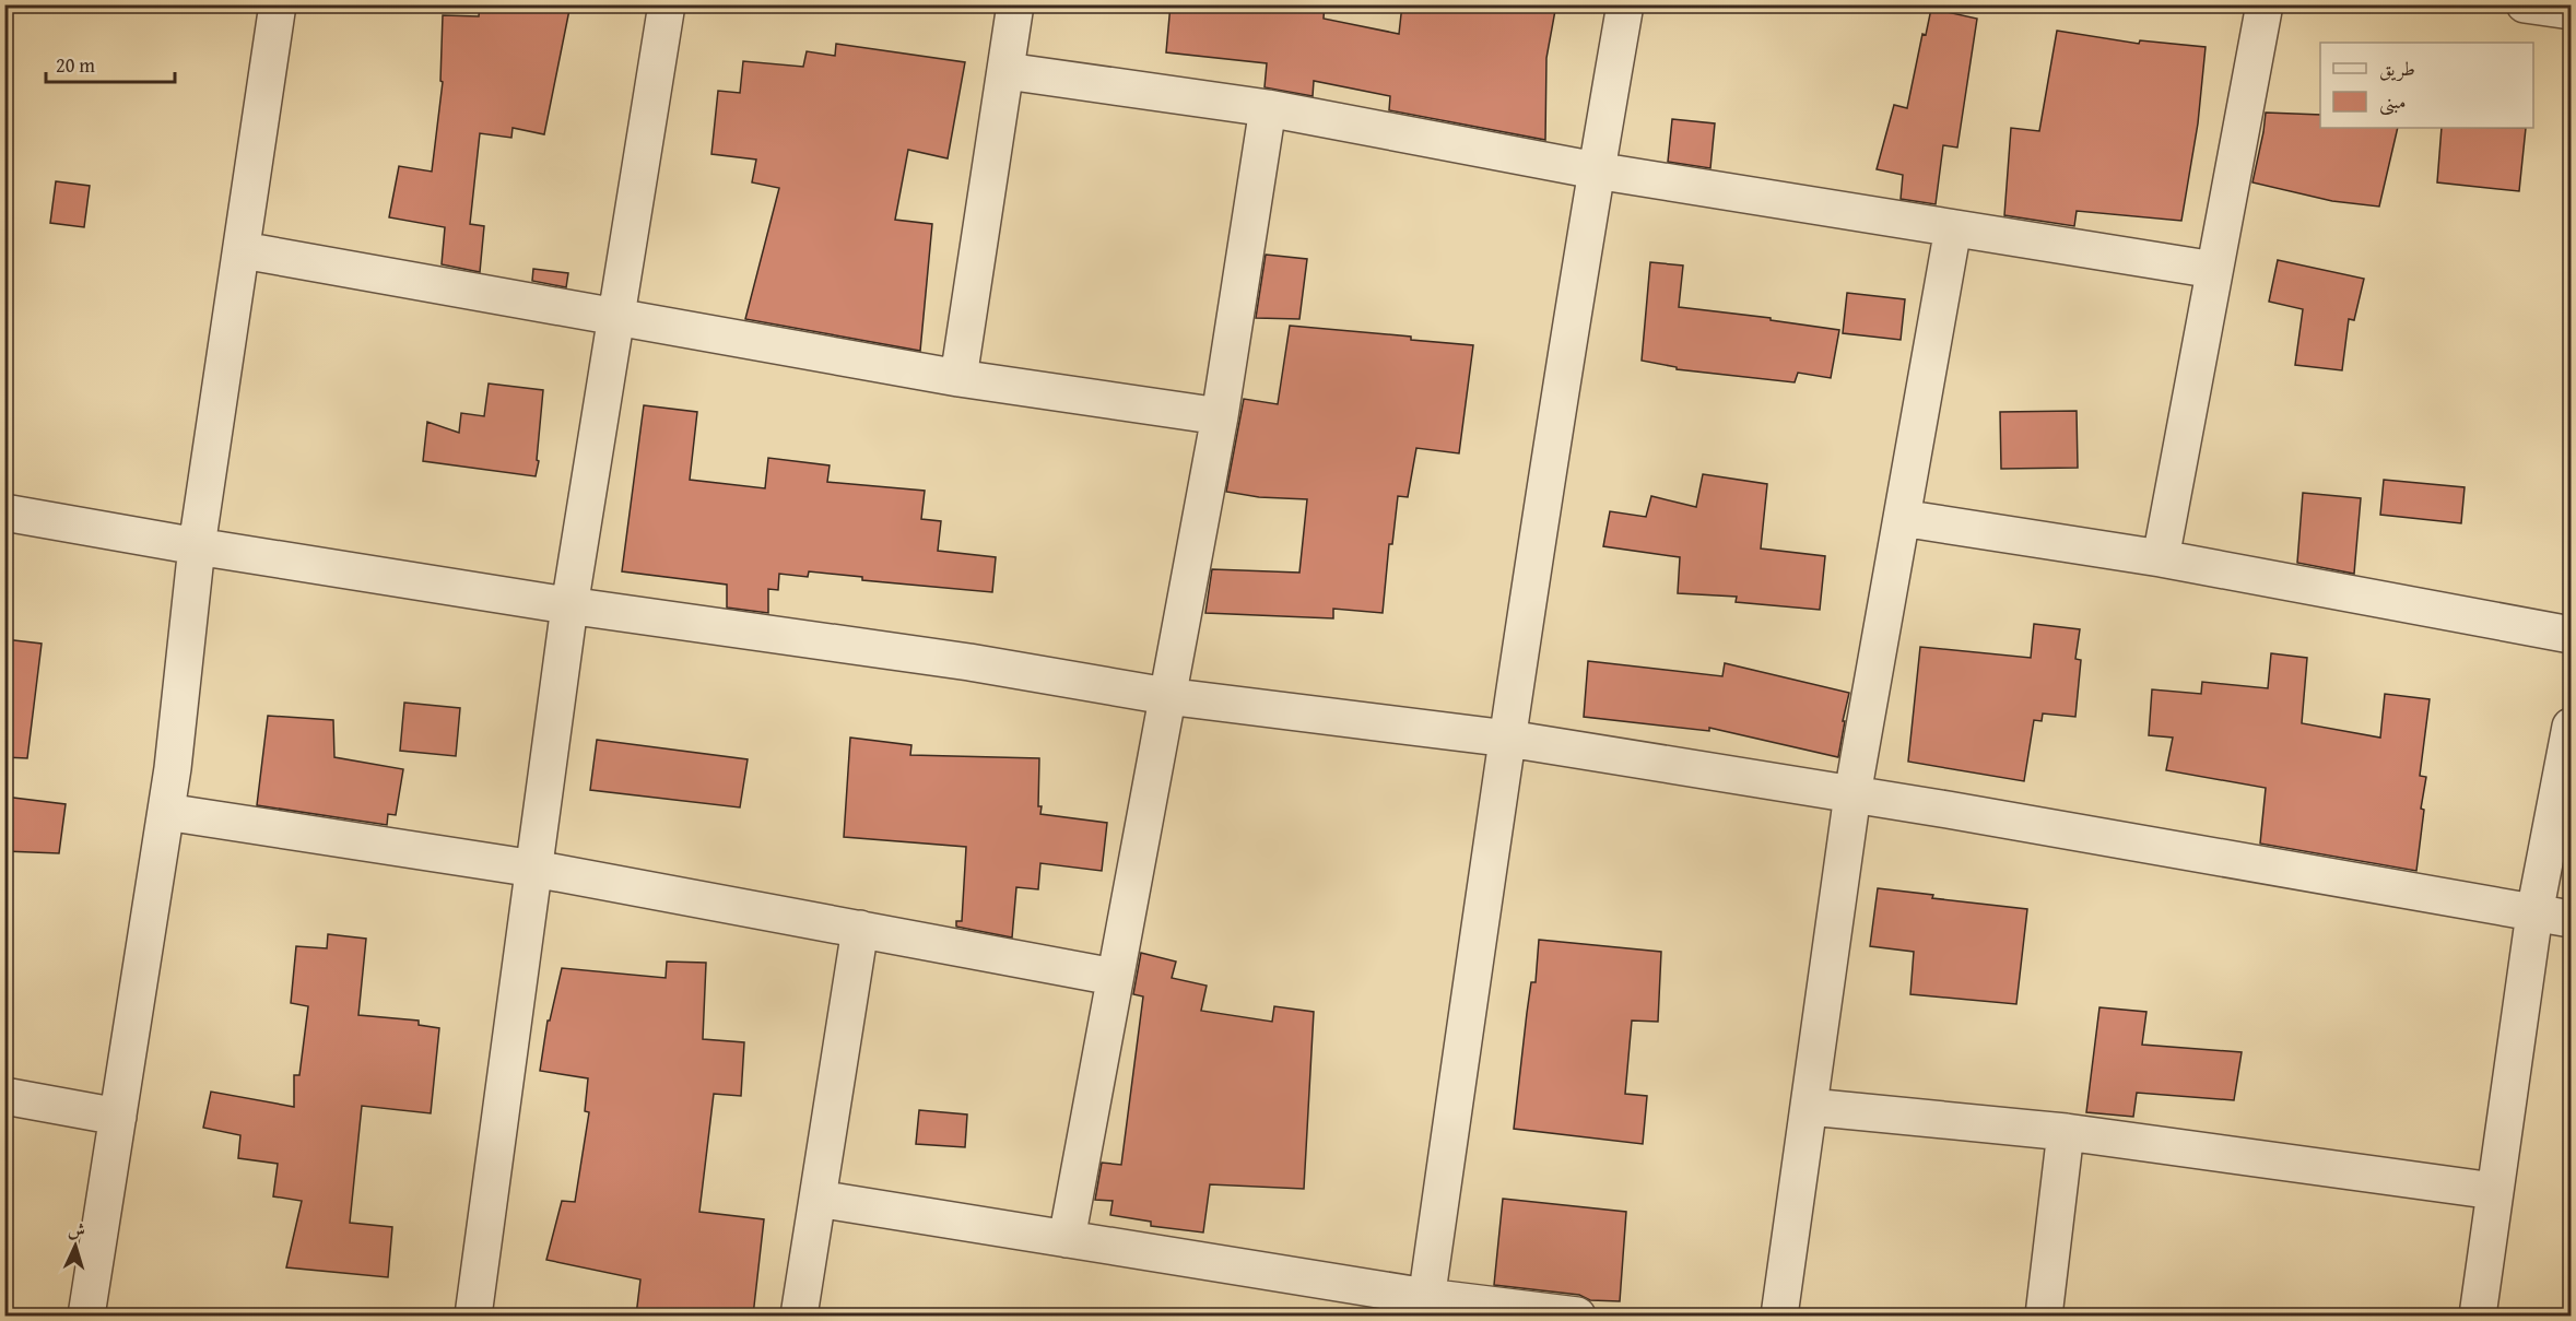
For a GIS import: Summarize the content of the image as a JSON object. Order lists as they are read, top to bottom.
{
  "legend": ["طريق", "مبنى"],
  "scale_bar": "20 m",
  "north": "top"
}
